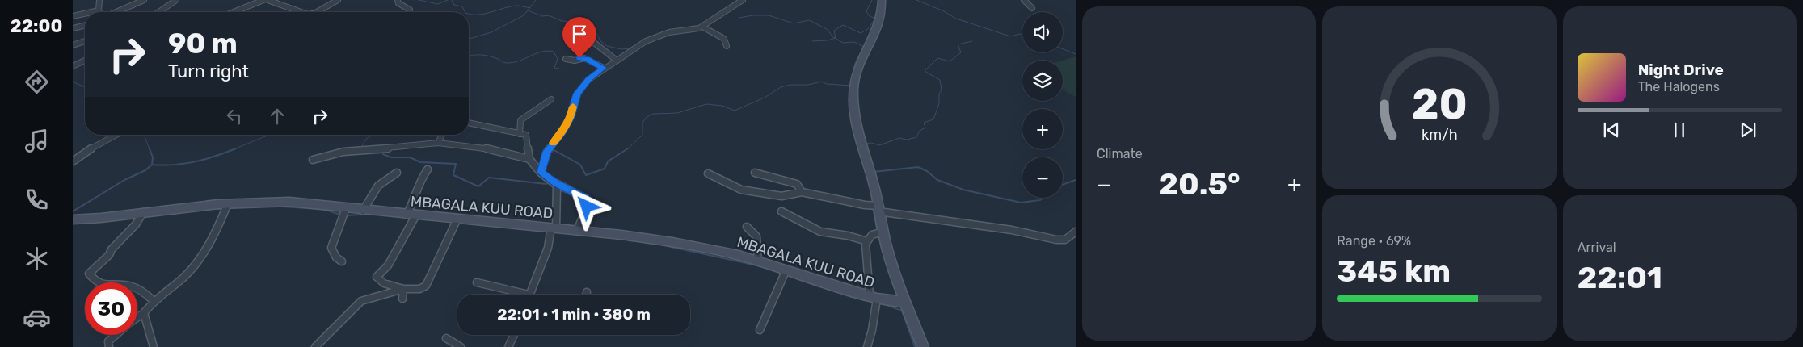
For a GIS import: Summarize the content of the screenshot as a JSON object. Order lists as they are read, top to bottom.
{
  "streets": {
    "street": ["MBAGALA KUU ROAD"]
  },
  "page": {
    "tabs": "22:00",
    "tile": [
      "Climate",
      ["Range · 69%", "345 km"],
      ["Arrival", "22:01"]
    ],
    "map_buttons": ["+", "−"],
    "turn": ["90 m", "Turn right"],
    "song": ["Night Drive", "The Halogens"],
    "heat": ["−", "20.5°", "+"],
    "limit": "30",
    "trip": "22:01 · 1 min · 380 m",
    "gauge": ["20", "km/h"]
  }
}
